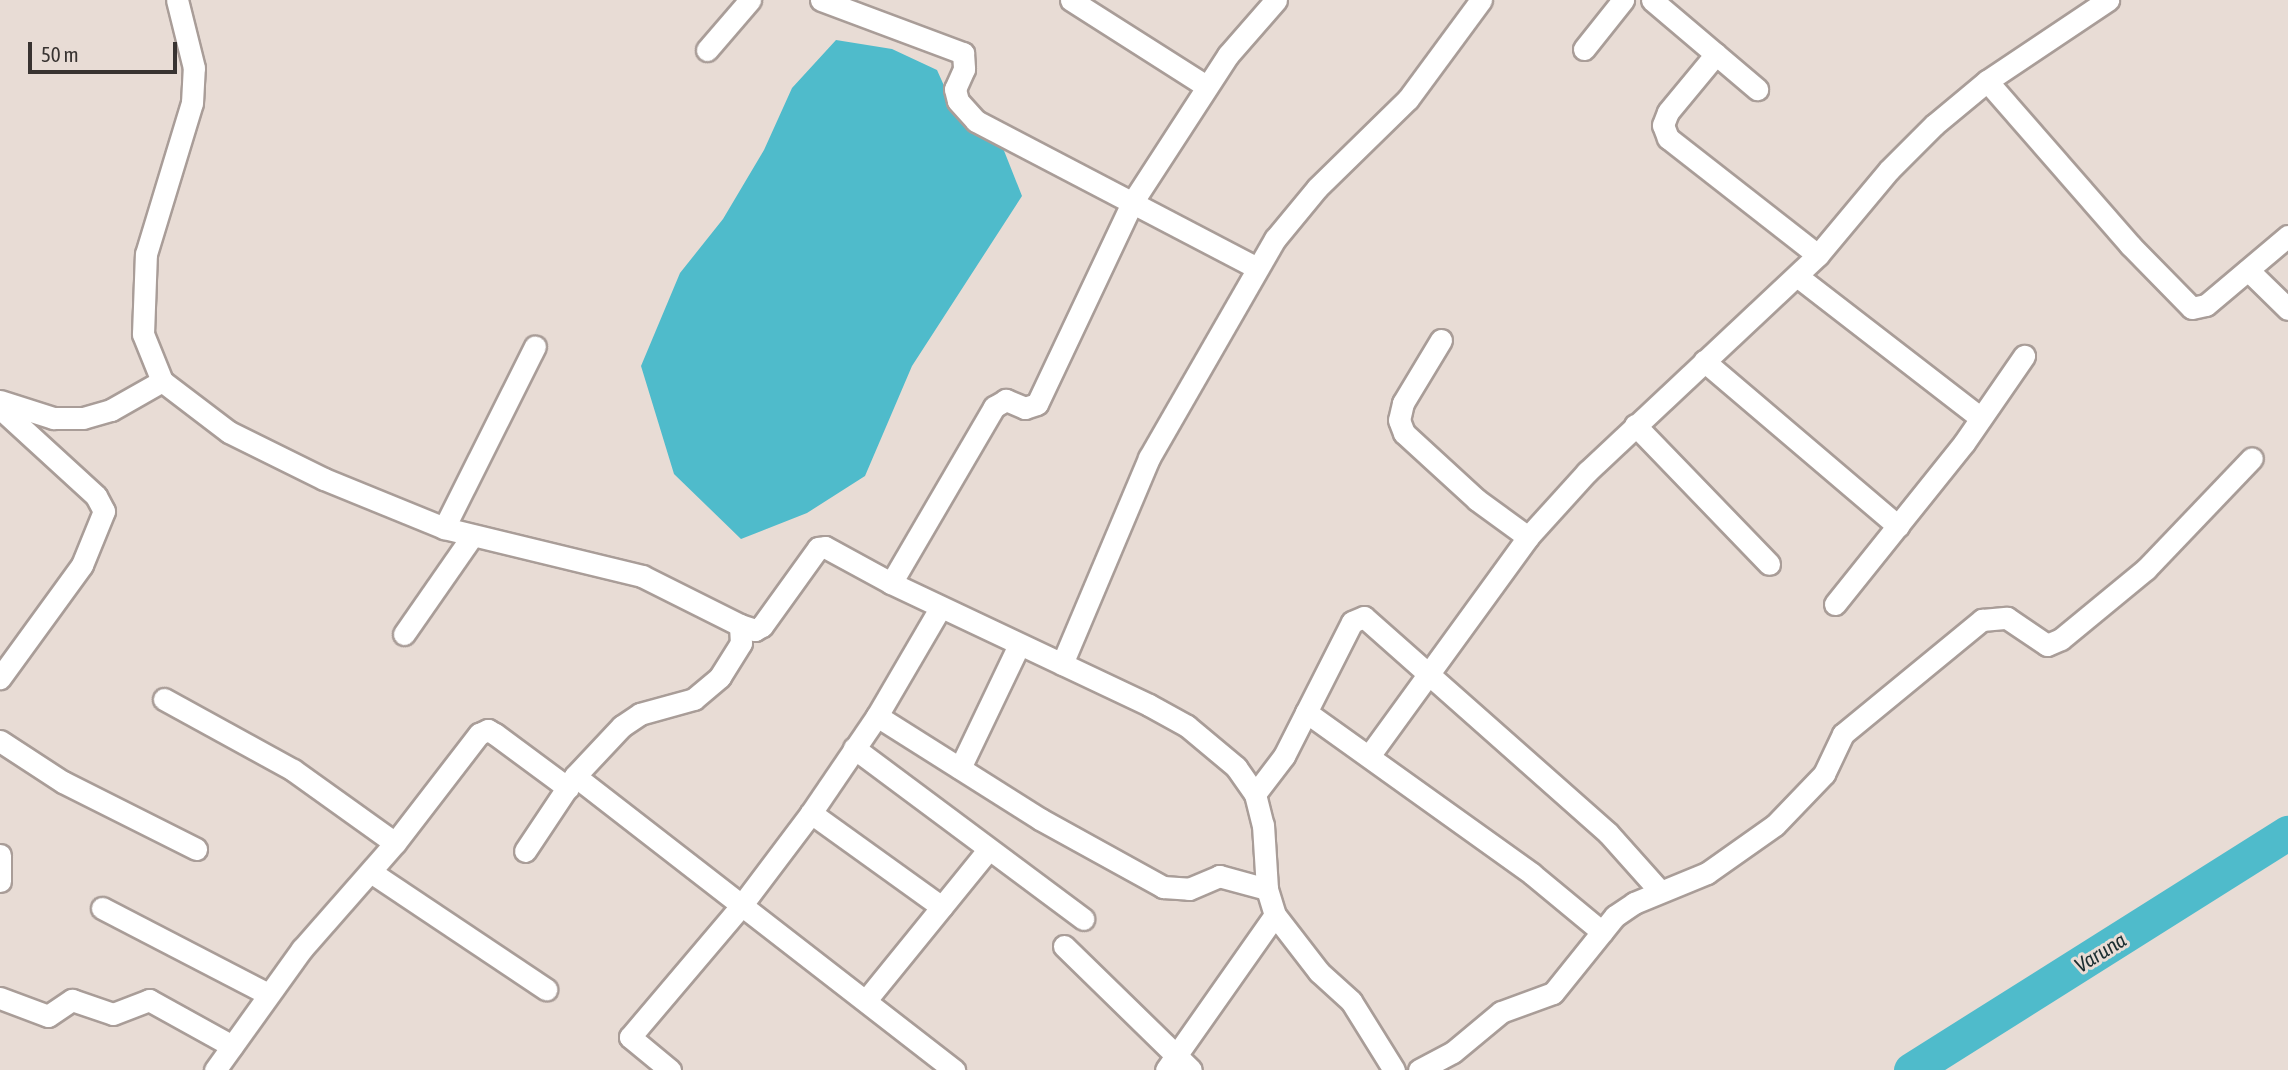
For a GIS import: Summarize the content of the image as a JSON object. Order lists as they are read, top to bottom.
{
  "water": ["Varuna"],
  "scale_bar": "50 m"
}
